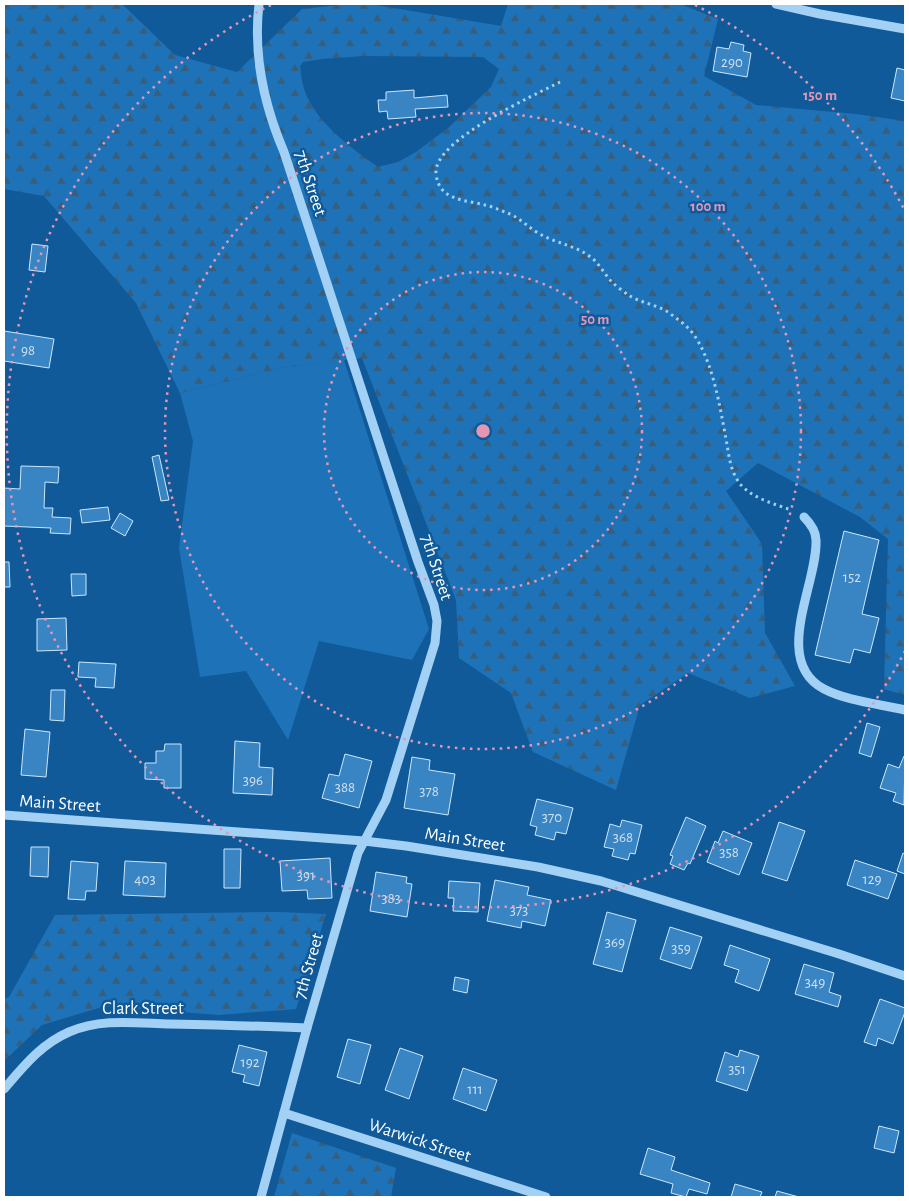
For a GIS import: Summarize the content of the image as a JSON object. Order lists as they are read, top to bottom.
{
  "streets": {
    "street": [
      "7th Street",
      "Main Street",
      "Clark Street",
      "Warwick Street"
    ]
  },
  "crossings": [
    ["7th Street", "Main Street"],
    ["7th Street", "Clark Street"],
    ["7th Street", "Warwick Street"]
  ],
  "house_numbers": [
    "290",
    "98",
    "152",
    "396",
    "388",
    "378",
    "370",
    "368",
    "358",
    "391",
    "403",
    "129",
    "383",
    "373",
    "369",
    "359",
    "349",
    "192",
    "351",
    "111"
  ],
  "rings": ["150 m", "100 m", "50 m"]
}
